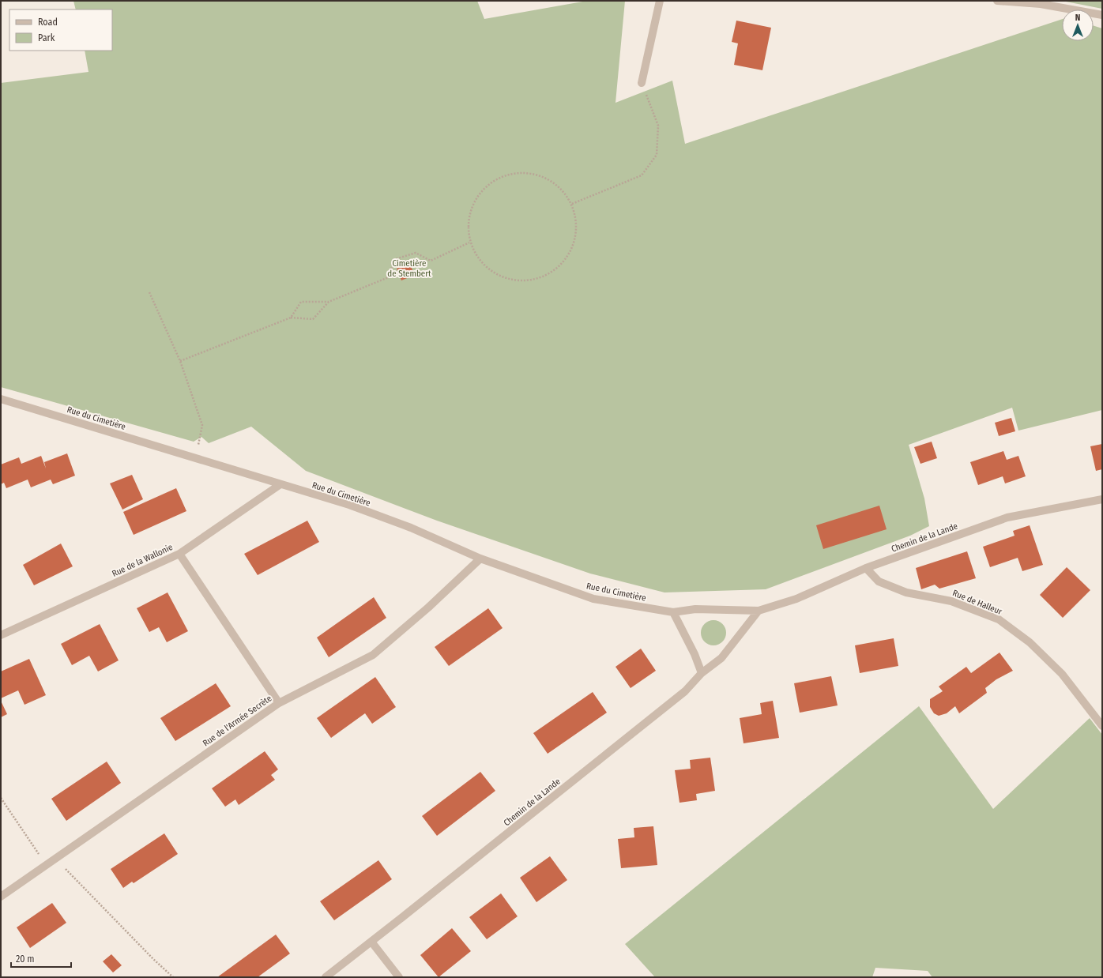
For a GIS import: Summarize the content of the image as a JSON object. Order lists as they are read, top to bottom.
{
  "streets": {
    "street": [
      "Rue du Cimetière",
      "Chemin de la Lande",
      "Rue de la Wallonie",
      "Rue de Halleur",
      "Rue de l'Armée Secrète"
    ]
  },
  "crossings": [
    ["Rue du Cimetière", "Chemin de la Lande"],
    ["Rue du Cimetière", "Rue de la Wallonie"],
    ["Rue du Cimetière", "Rue de l'Armée Secrète"],
    ["Chemin de la Lande", "Rue de Halleur"]
  ],
  "parks": ["Cimetière de Stembert"],
  "legend": ["Road", "Park"],
  "scale_bar": "20 m",
  "north": "top"
}
